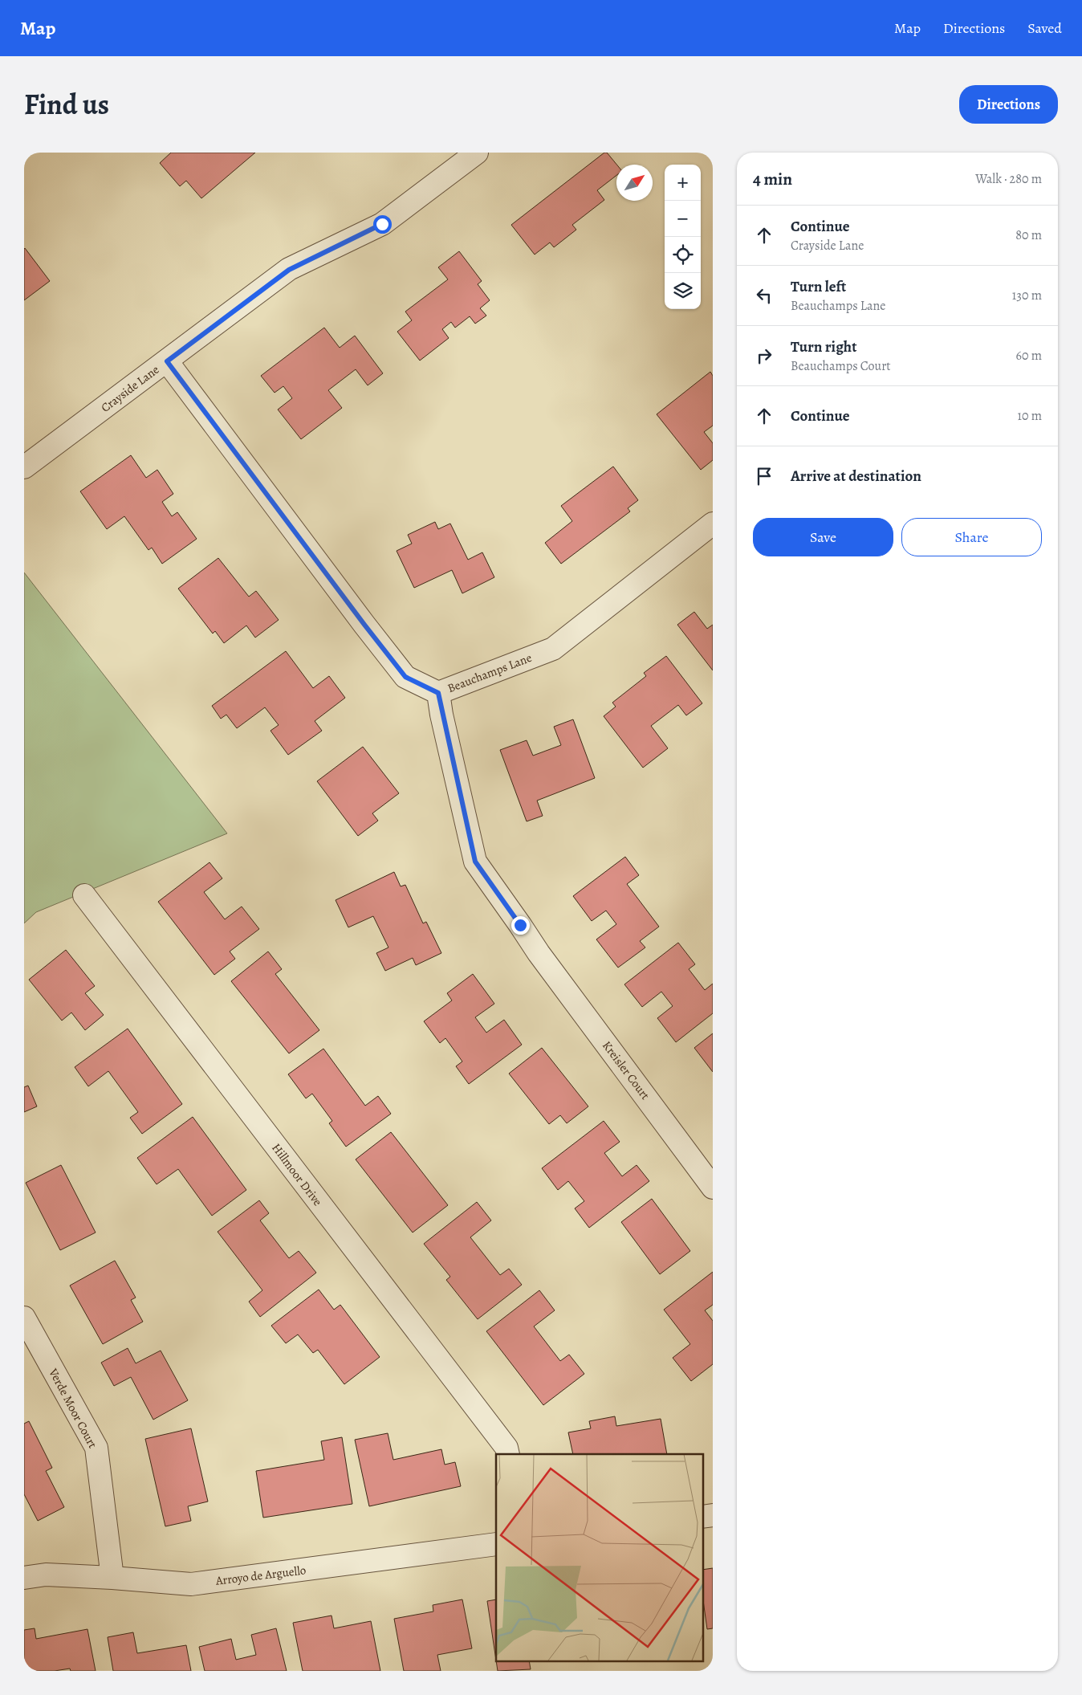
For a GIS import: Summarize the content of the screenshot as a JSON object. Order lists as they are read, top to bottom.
{
  "streets": {
    "street": [
      "Crayside Lane",
      "Beauchamps Lane",
      "Kreisler Court",
      "Hillmoor Drive",
      "Verde Moor Court",
      "Arroyo de Arguello"
    ]
  },
  "crossings": [
    ["Crayside Lane", "Beauchamps Lane"],
    ["Beauchamps Lane", "Kreisler Court"],
    ["Verde Moor Court", "Arroyo de Arguello"]
  ],
  "north": "top right",
  "page": {
    "header": "Map",
    "nav": ["Map", "Directions", "Saved"],
    "title": "Find us",
    "buttons": [
      "Directions",
      ["Save", "Share"]
    ],
    "heading": ["4 min", "Walk · 280 m"],
    "map_buttons": ["+", "−"],
    "list": [
      ["Continue", "Crayside Lane", "80 m"],
      ["Turn left", "Beauchamps Lane", "130 m"],
      ["Turn right", "Beauchamps Court", "60 m"],
      ["Continue", "10 m"],
      "Arrive at destination"
    ]
  }
}
